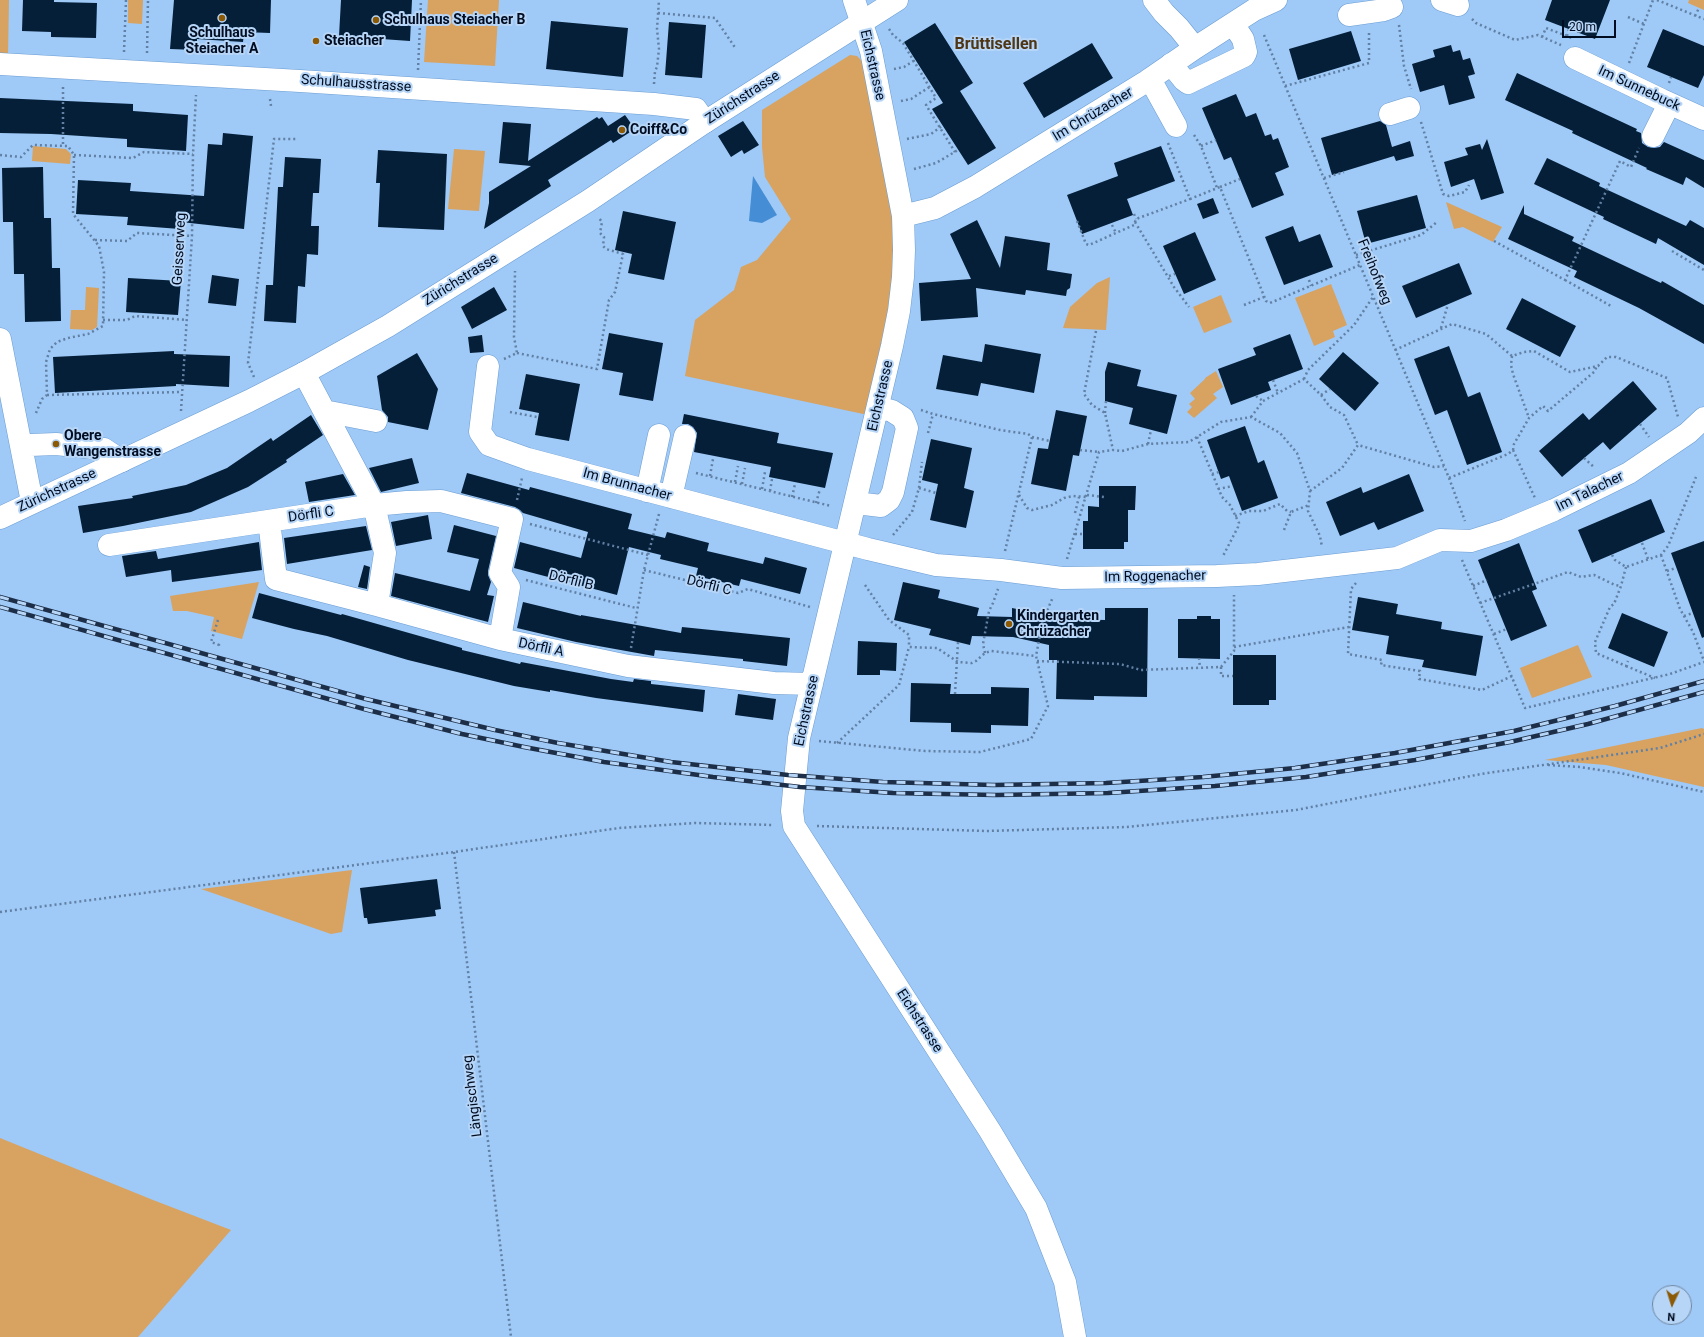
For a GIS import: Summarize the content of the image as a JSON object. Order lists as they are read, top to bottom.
{
  "streets": {
    "street": [
      "Eichstrasse",
      "Schulhausstrasse",
      "Im Sunnebuck",
      "Zürichstrasse",
      "Im Chrüzacher",
      "Im Brunnacher",
      "Im Talacher",
      "Dörfli C",
      "Im Roggenacher",
      "Dörfli A"
    ],
    "path": [
      "Geisserweg",
      "Freihofweg",
      "Dörfli B",
      "Längischweg"
    ]
  },
  "crossings": [
    ["Eichstrasse", "Zürichstrasse"],
    ["Eichstrasse", "Im Chrüzacher"],
    ["Eichstrasse", "Im Brunnacher"],
    ["Eichstrasse", "Im Roggenacher"],
    ["Eichstrasse", "Dörfli A"],
    ["Schulhausstrasse", "Zürichstrasse"],
    ["Im Chrüzacher", "Freihofweg"],
    ["Freihofweg", "Im Talacher"],
    ["Freihofweg", "Im Roggenacher"],
    ["Im Brunnacher", "Im Roggenacher"],
    ["Im Talacher", "Im Roggenacher"],
    ["Dörfli C", "Dörfli A"]
  ],
  "districts": ["Brüttisellen"],
  "places": [
    "Schulhaus Steiacher A",
    "Schulhaus Steiacher B",
    "Steiacher",
    "Coiff&Co",
    "Obere Wangenstrasse",
    "Kindergarten Chrüzacher"
  ],
  "scale_bar": "20 m",
  "north": "bottom"
}
